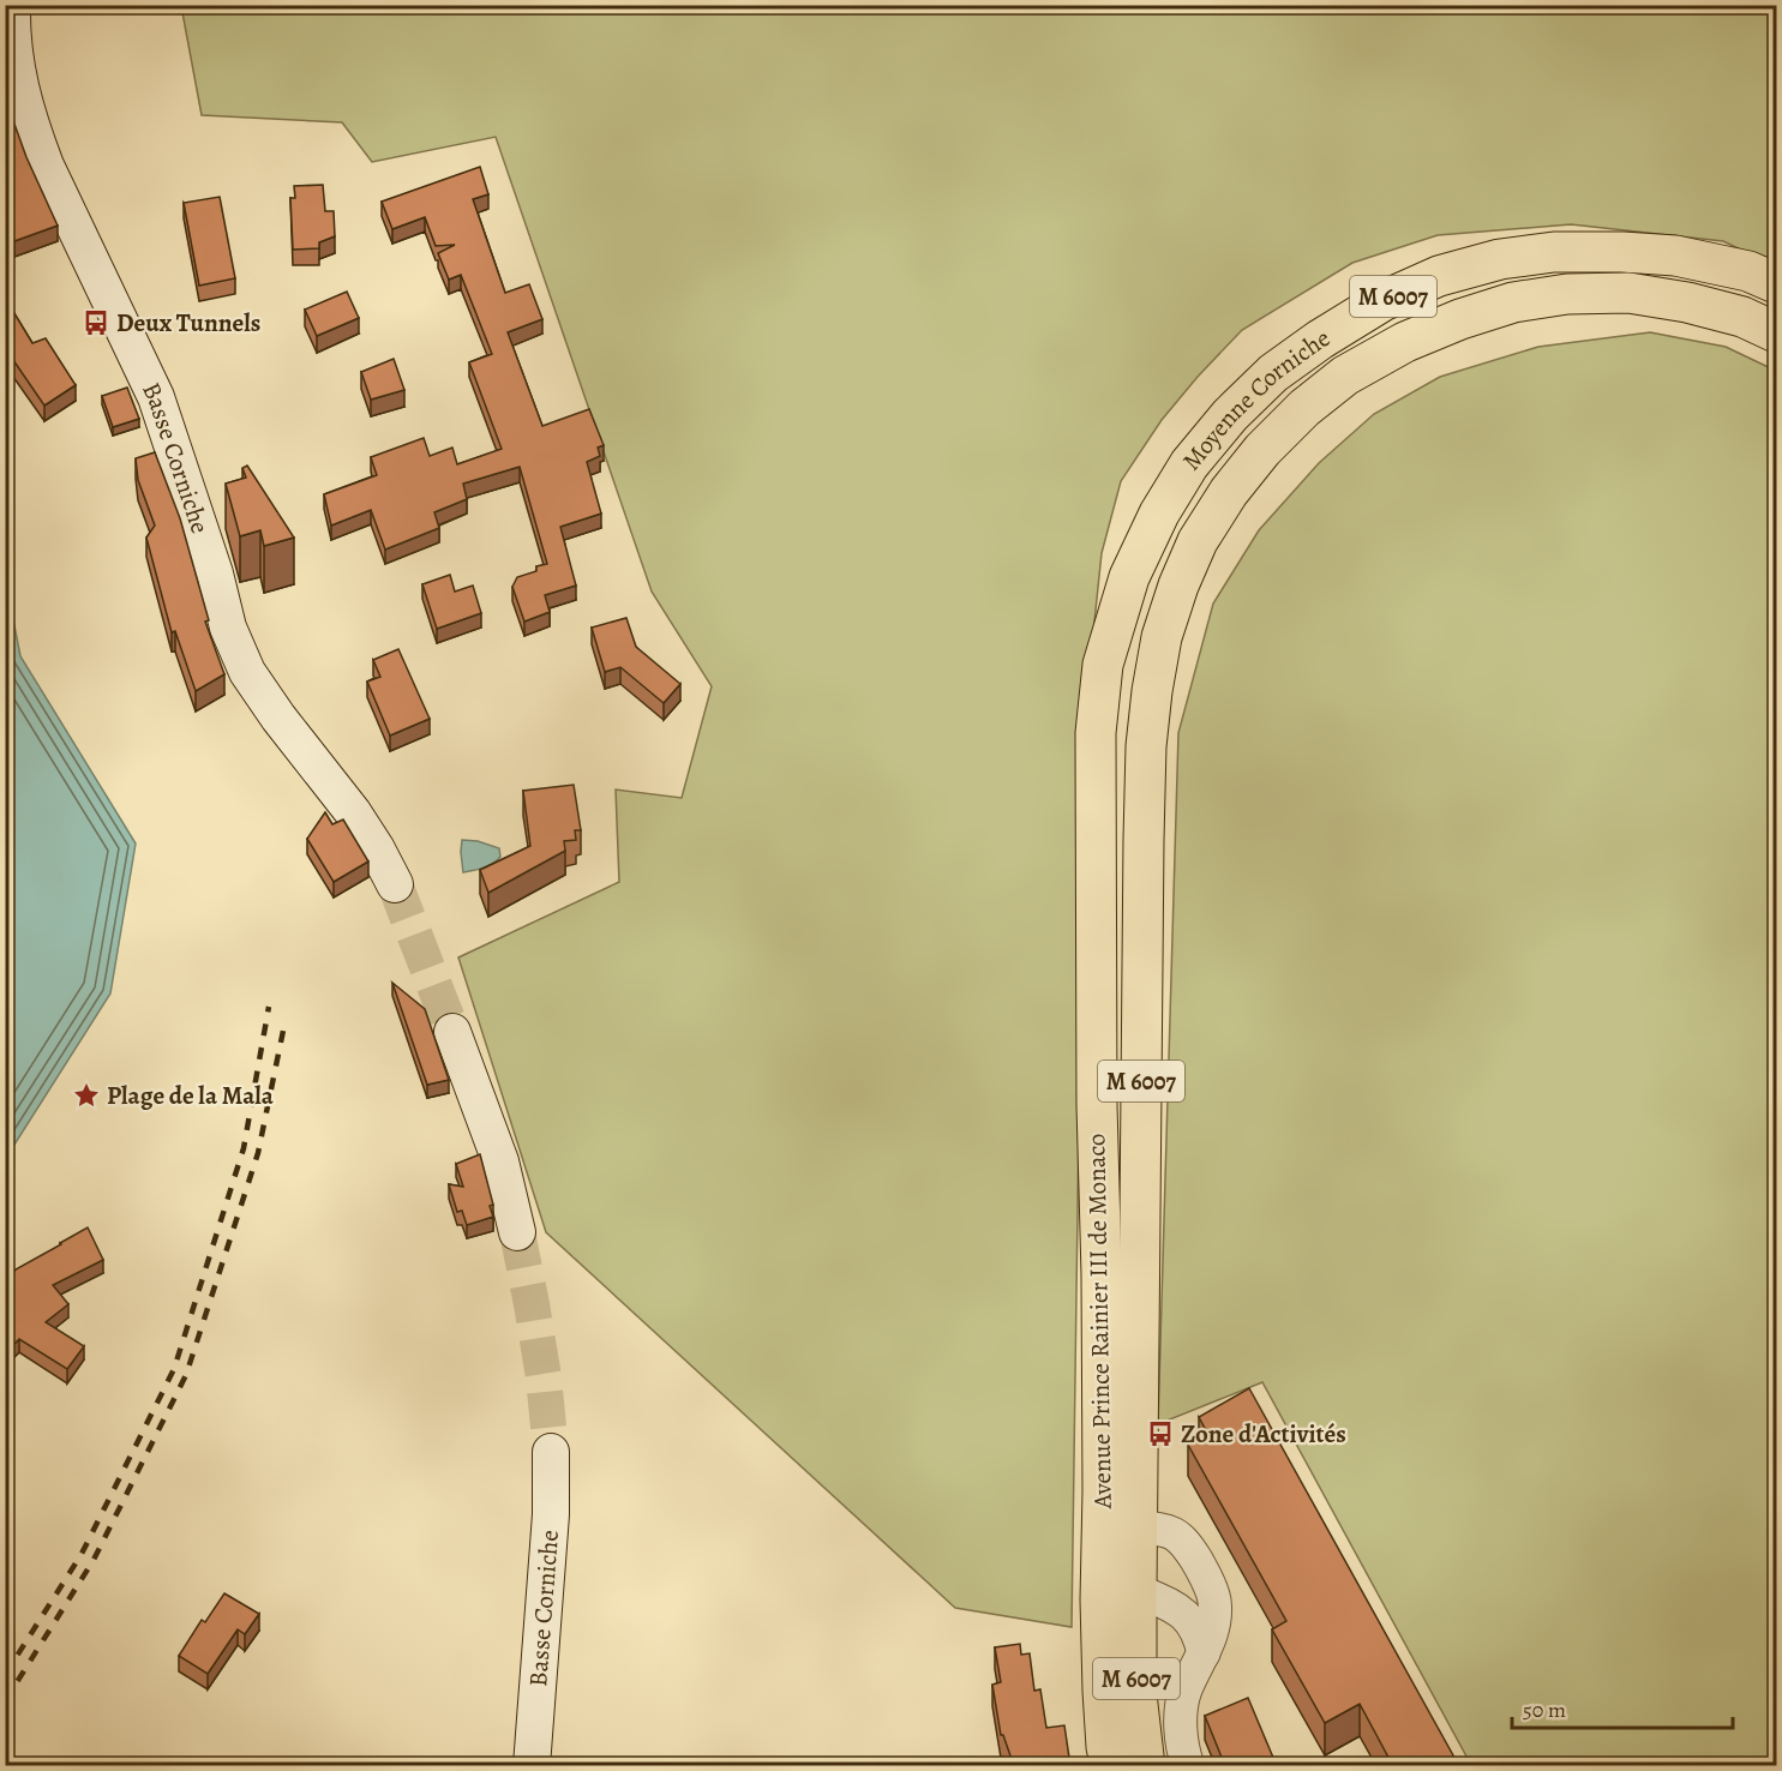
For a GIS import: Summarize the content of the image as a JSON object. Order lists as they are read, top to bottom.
{
  "streets": {
    "main road": [
      "M 6007",
      "Moyenne Corniche",
      "Basse Corniche",
      "Avenue Prince Rainier III de Monaco"
    ]
  },
  "crossings": [
    ["Moyenne Corniche", "Avenue Prince Rainier III de Monaco"]
  ],
  "places": {
    "bus stop": ["Deux Tunnels", "Zone d'Activités"],
    "place": ["Plage de la Mala"]
  },
  "scale_bar": "50 m"
}
